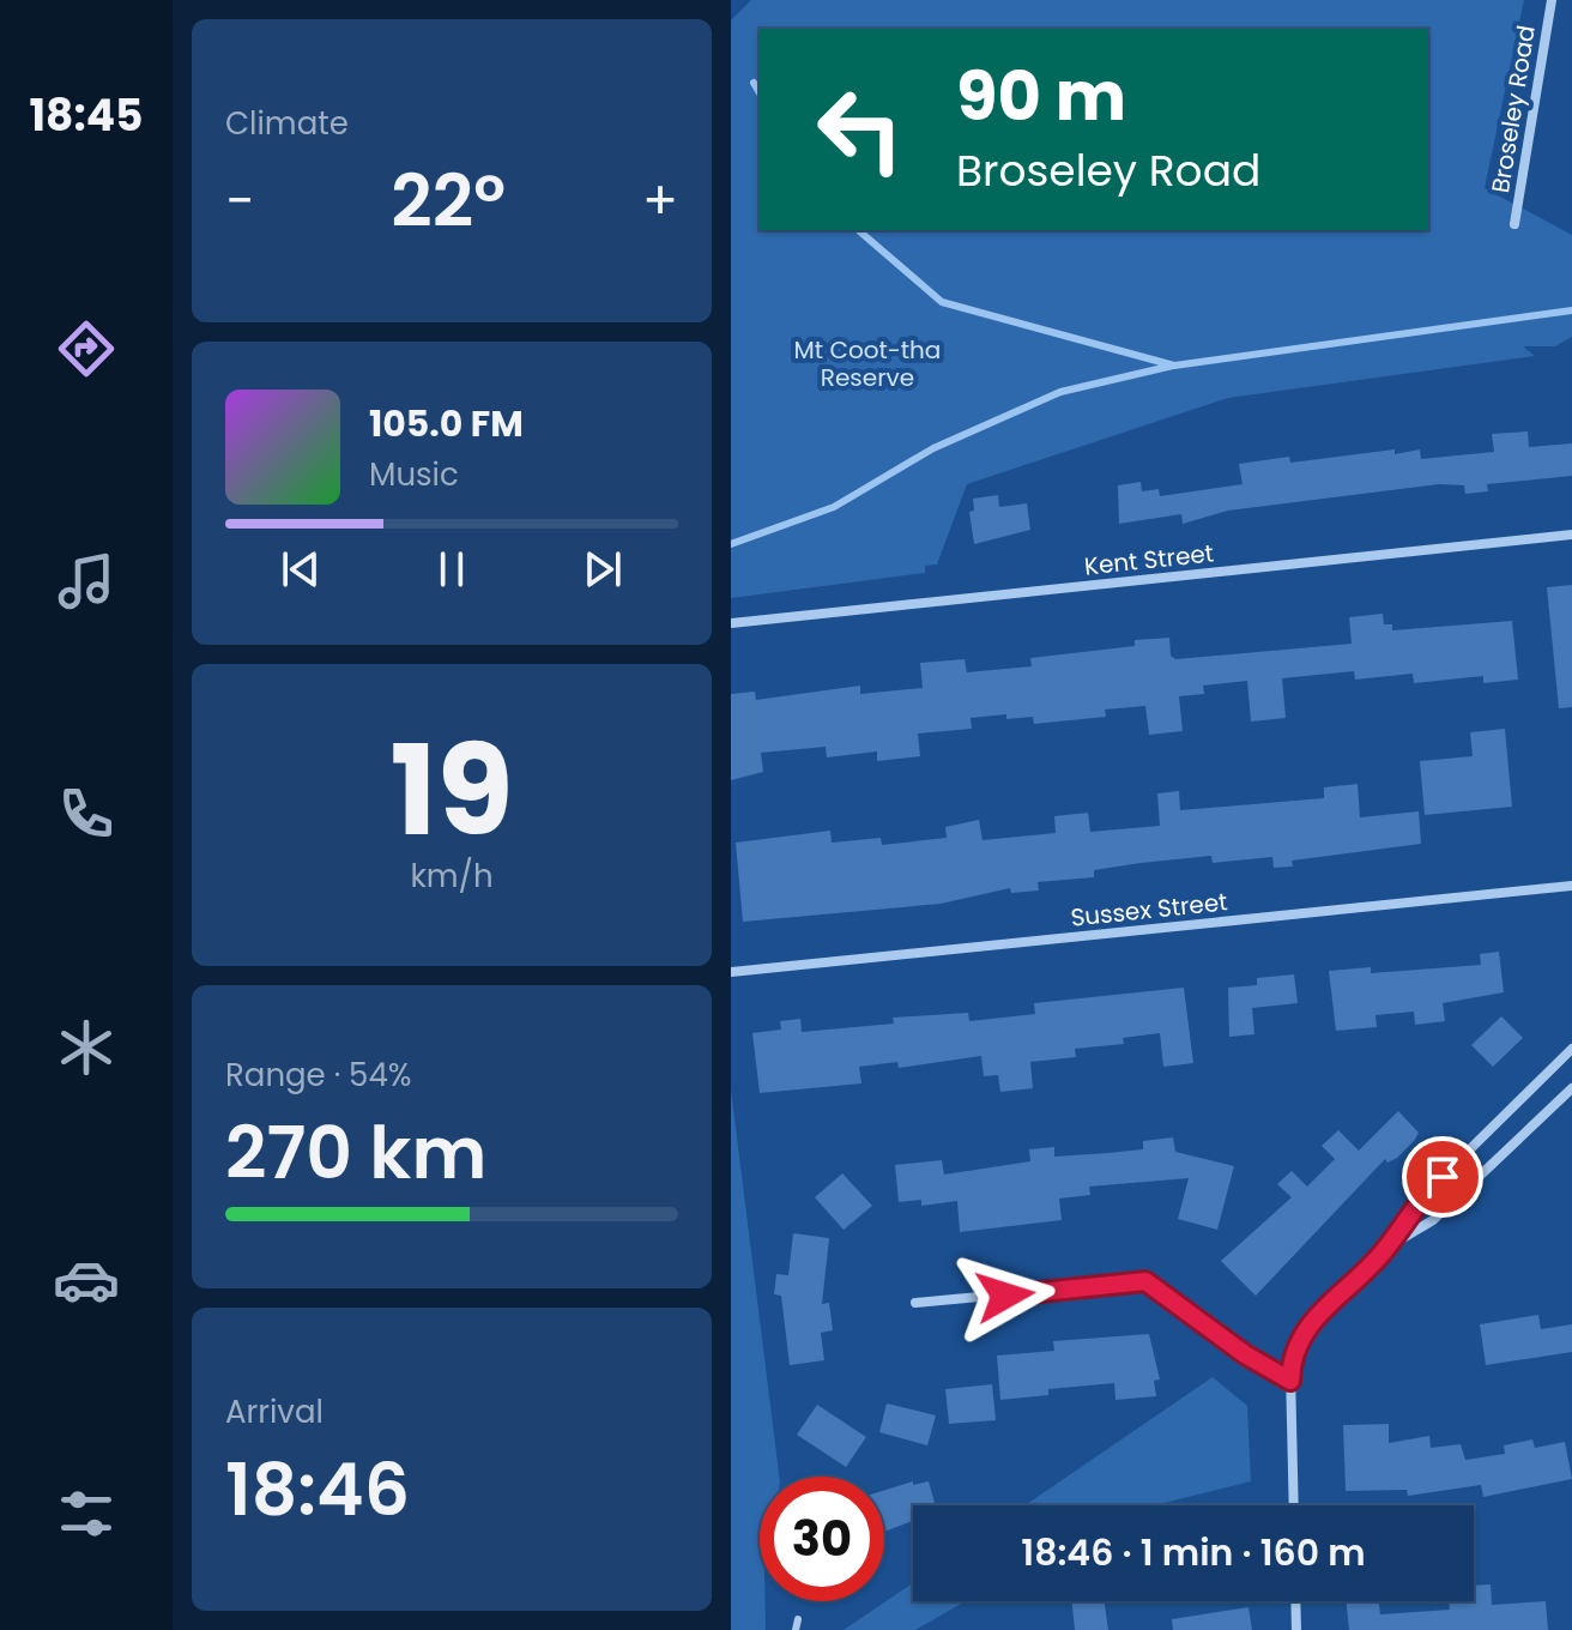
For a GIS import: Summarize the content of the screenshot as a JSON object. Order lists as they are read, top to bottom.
{
  "streets": {
    "street": ["Broseley Road", "Kent Street", "Sussex Street"]
  },
  "parks": ["Mt Coot-tha Reserve"],
  "page": {
    "tabs": "18:45",
    "tile": [
      "Climate",
      ["19", "km/h"],
      ["Range · 54%", "270 km"],
      ["Arrival", "18:46"]
    ],
    "turn": ["90 m", "Broseley Road"],
    "heat": ["−", "22°", "+"],
    "song": ["105.0 FM", "Music"],
    "limit": "30",
    "trip": "18:46 · 1 min · 160 m"
  }
}
